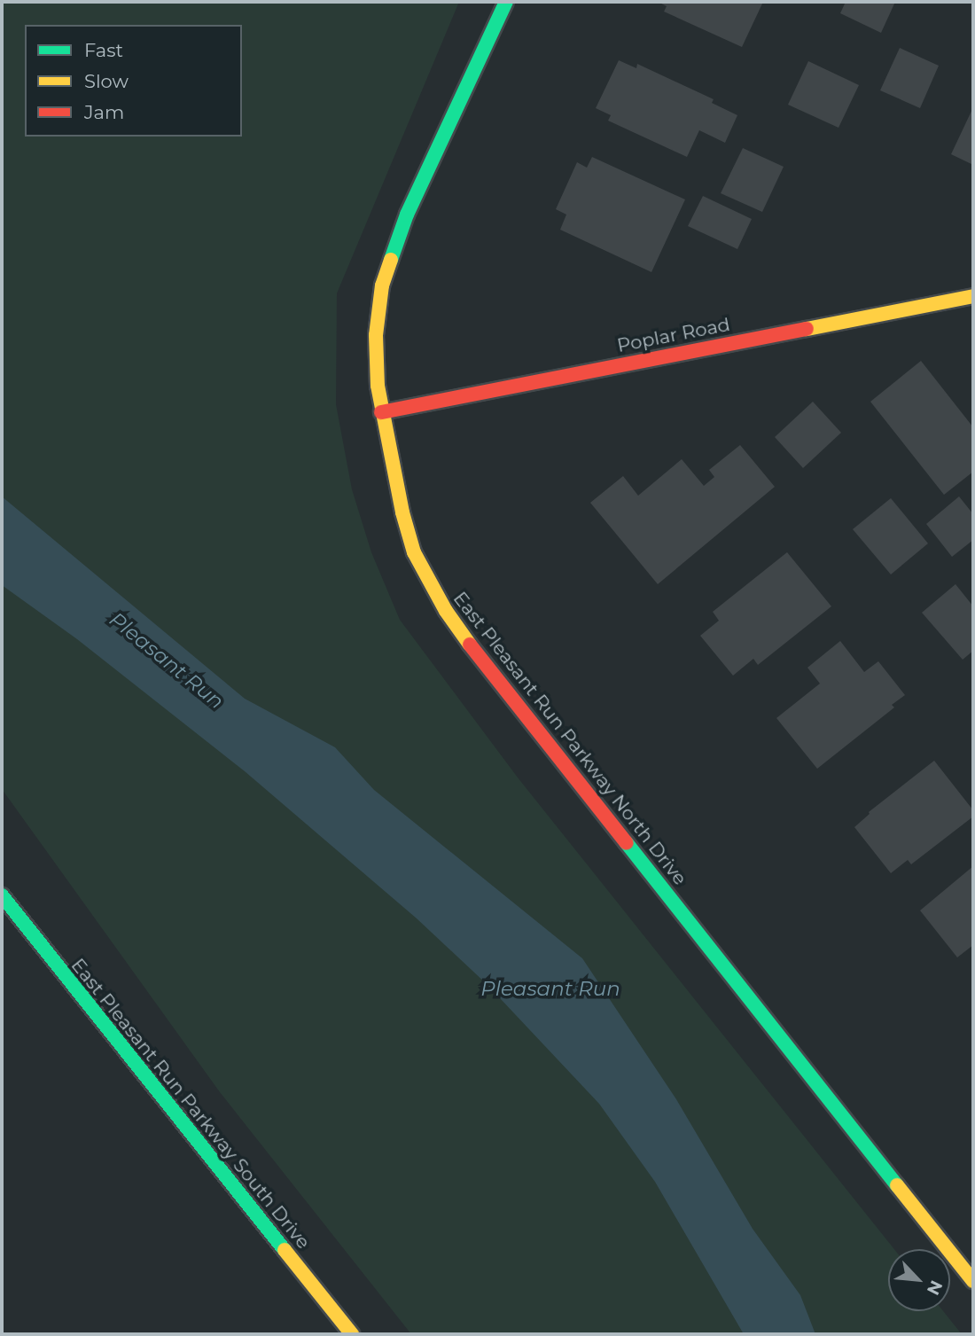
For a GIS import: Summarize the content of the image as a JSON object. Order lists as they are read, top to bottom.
{
  "streets": {
    "main road": ["Poplar Road", "East Pleasant Run Parkway North Drive", "East Pleasant Run Parkway South Drive"]
  },
  "crossings": [
    ["Poplar Road", "East Pleasant Run Parkway North Drive"]
  ],
  "water": ["Pleasant Run"],
  "legend": ["Fast", "Slow", "Jam"],
  "north": "bottom right"
}
